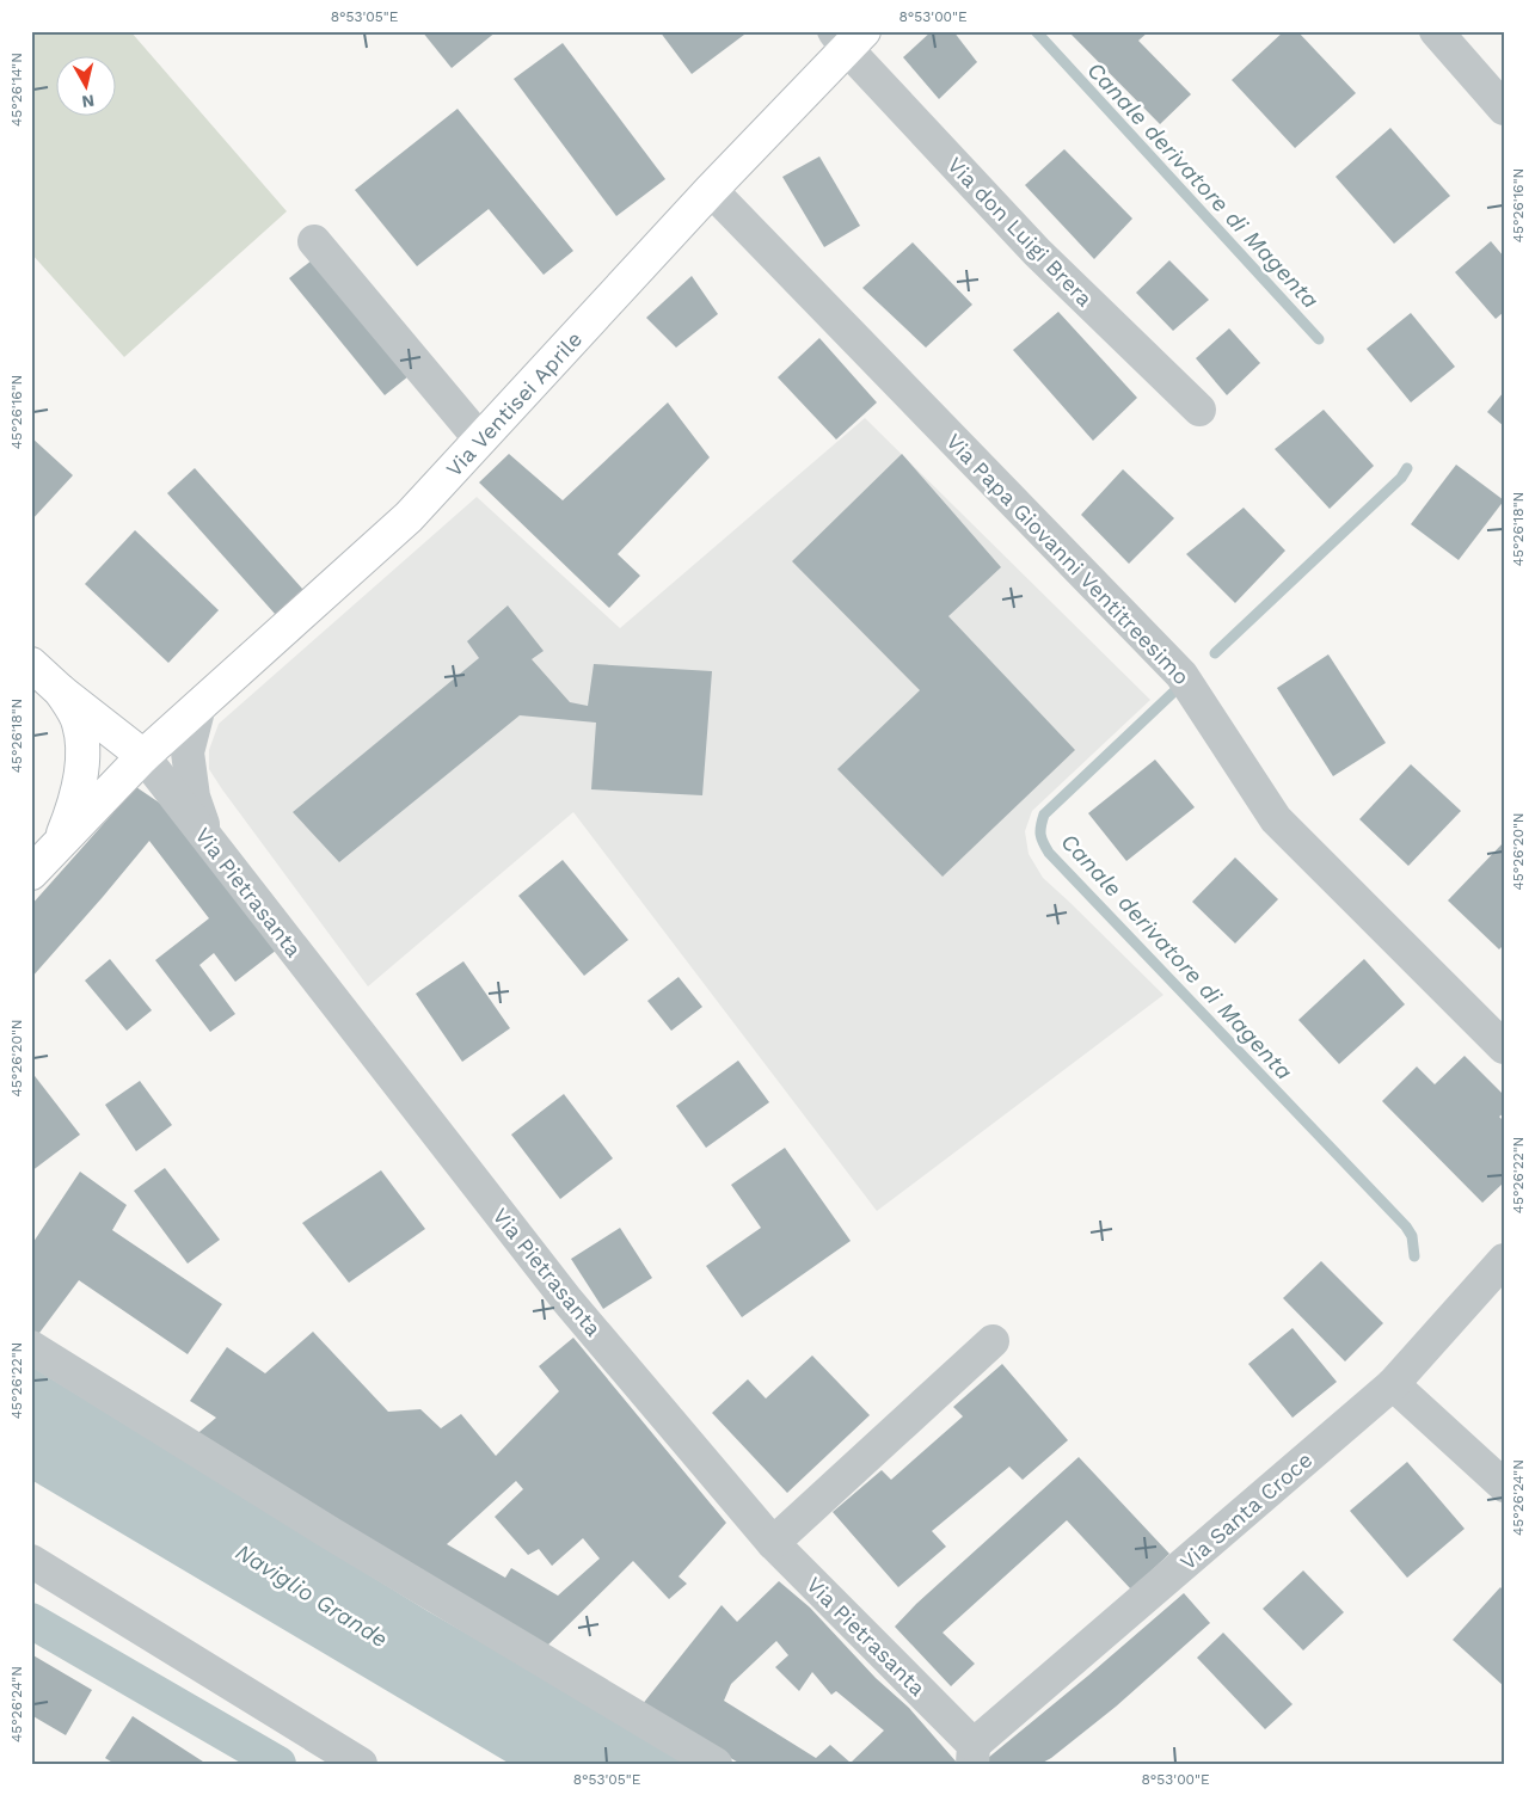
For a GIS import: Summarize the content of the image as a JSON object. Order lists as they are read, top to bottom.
{
  "streets": {
    "main road": ["Via Ventisei Aprile"],
    "street": [
      "Via don Luigi Brera",
      "Via Papa Giovanni Ventitreesimo",
      "Via Pietrasanta",
      "Via Santa Croce"
    ]
  },
  "crossings": [
    ["Via don Luigi Brera", "Via Ventisei Aprile"],
    ["Via Ventisei Aprile", "Via Papa Giovanni Ventitreesimo"],
    ["Via Ventisei Aprile", "Via Pietrasanta"],
    ["Via Pietrasanta", "Via Santa Croce"]
  ],
  "water": ["Canale derivatore di Magenta", "Naviglio Grande"],
  "north": "bottom",
  "coordinates": [
    "8°53'05\"E",
    "8°53'00\"E",
    "45°26'14\"N",
    "45°26'16\"N",
    "45°26'18\"N",
    "45°26'20\"N",
    "45°26'22\"N",
    "45°26'24\"N"
  ]
}
